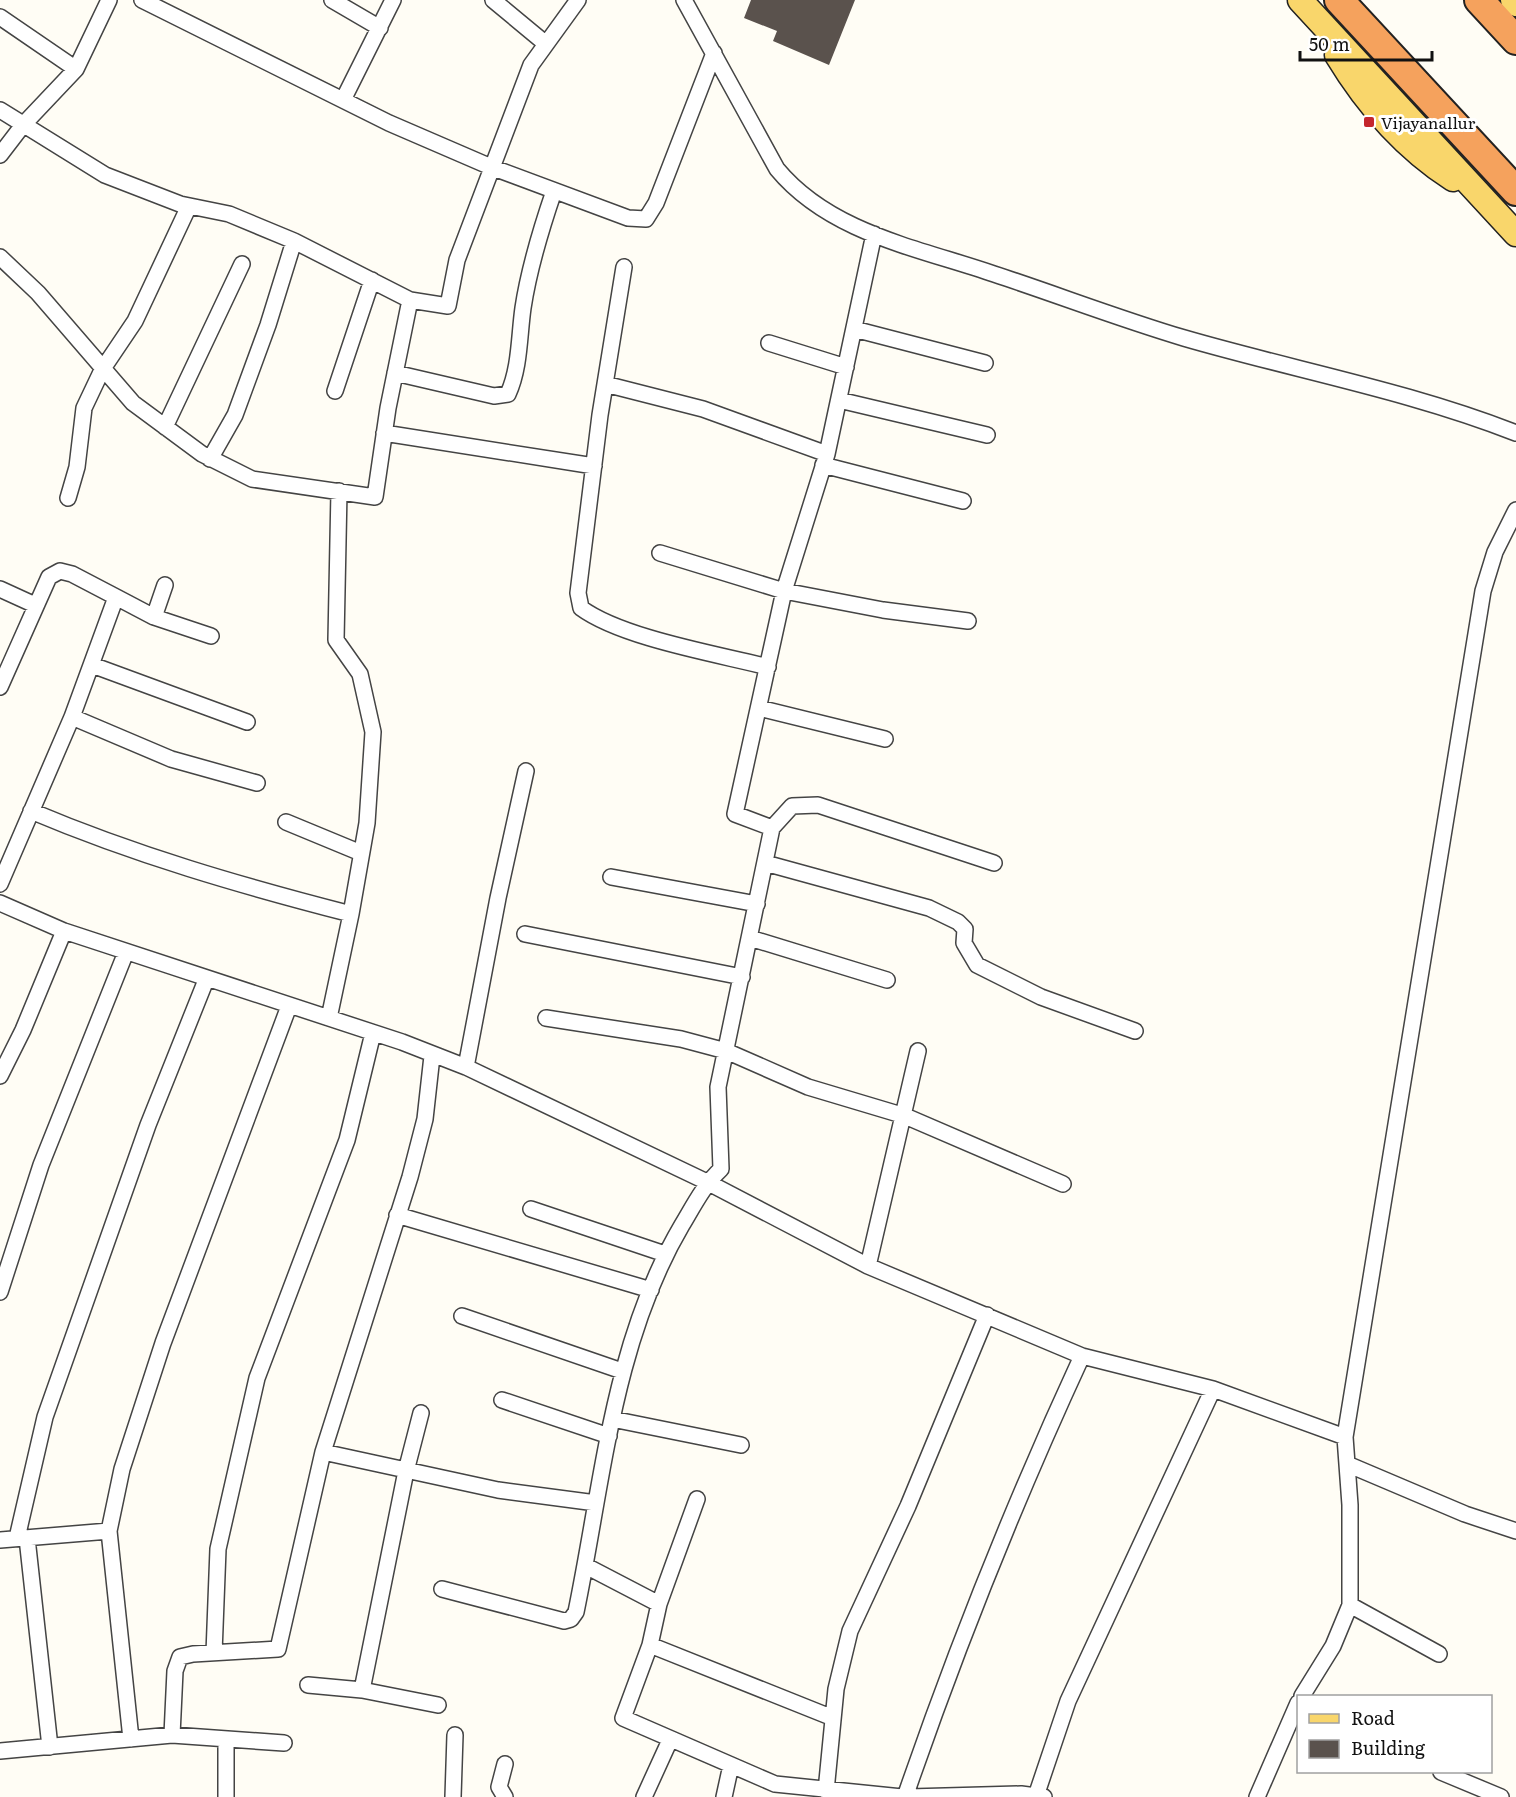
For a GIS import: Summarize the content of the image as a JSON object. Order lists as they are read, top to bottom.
{
  "places": {
    "transit": ["Vijayanallur"]
  },
  "legend": ["Road", "Building"],
  "scale_bar": "50 m"
}
